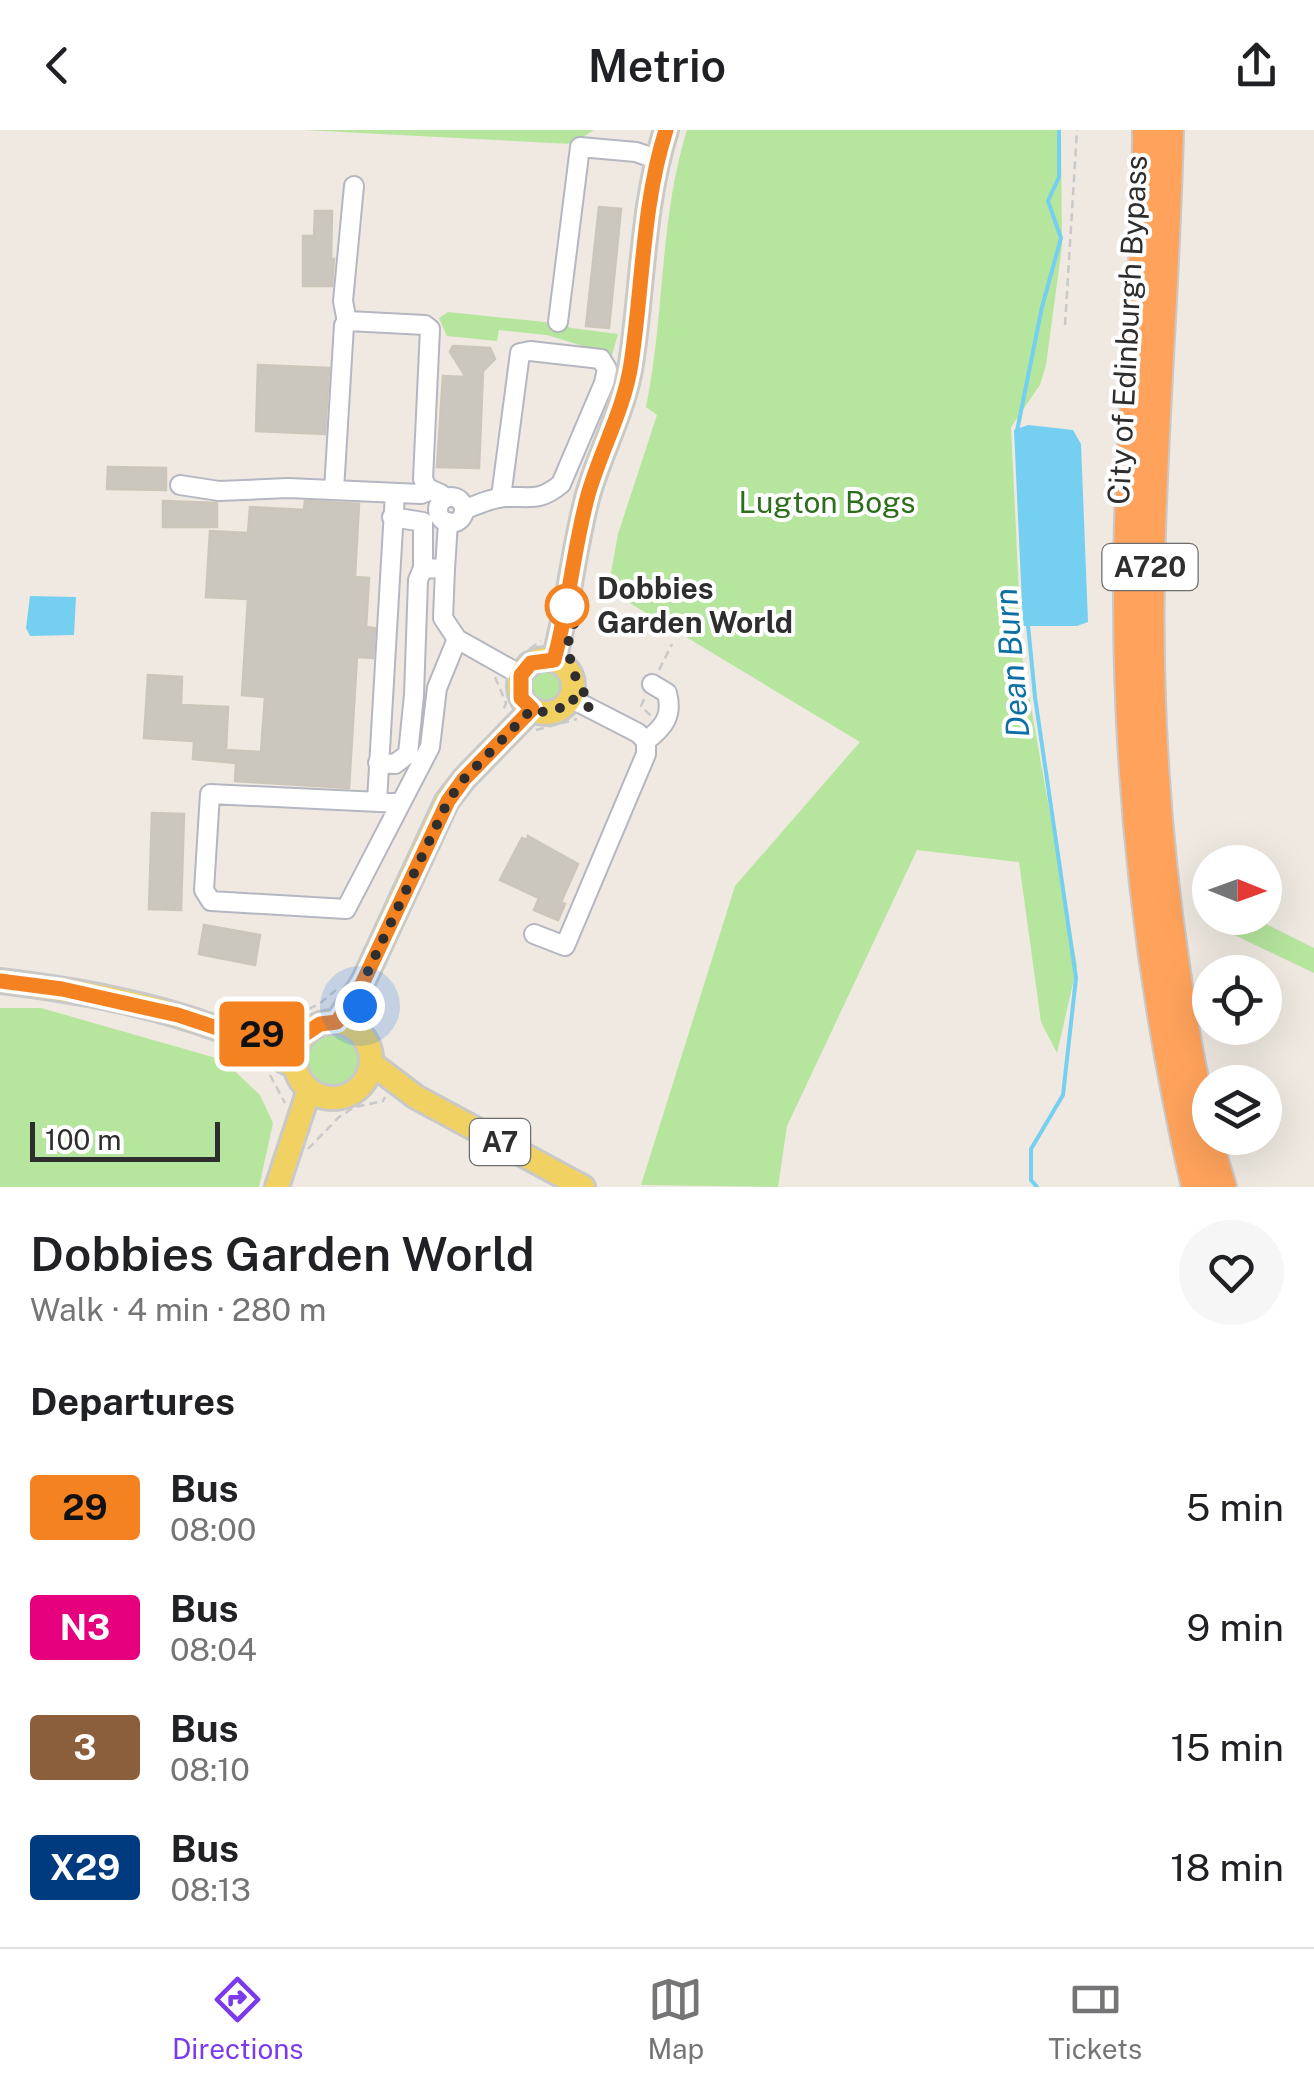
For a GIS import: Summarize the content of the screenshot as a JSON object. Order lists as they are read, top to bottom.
{
  "streets": {
    "highway": ["City of Edinburgh Bypass", "A720"],
    "main road": ["A7"]
  },
  "water": ["Dean Burn"],
  "parks": ["Lugton Bogs"],
  "places": ["Dobbies Garden World"],
  "lines": ["bus line 29"],
  "scale_bar": "100 m",
  "north": "right",
  "page": {
    "header": "Metrio",
    "on_map": "29",
    "scale": "100 m",
    "heading": [
      ["Dobbies Garden World", "Walk · 4 min · 280 m"],
      "Departures"
    ],
    "list": [
      {
        "mark": "29",
        "name": "Bus",
        "note": "08:00",
        "value": "5 min"
      },
      {
        "mark": "N3",
        "name": "Bus",
        "note": "08:04",
        "value": "9 min"
      },
      {
        "mark": "3",
        "name": "Bus",
        "note": "08:10",
        "value": "15 min"
      },
      {
        "mark": "X29",
        "name": "Bus",
        "note": "08:13",
        "value": "18 min"
      }
    ],
    "tabs": ["Directions", "Map", "Tickets"]
  }
}
